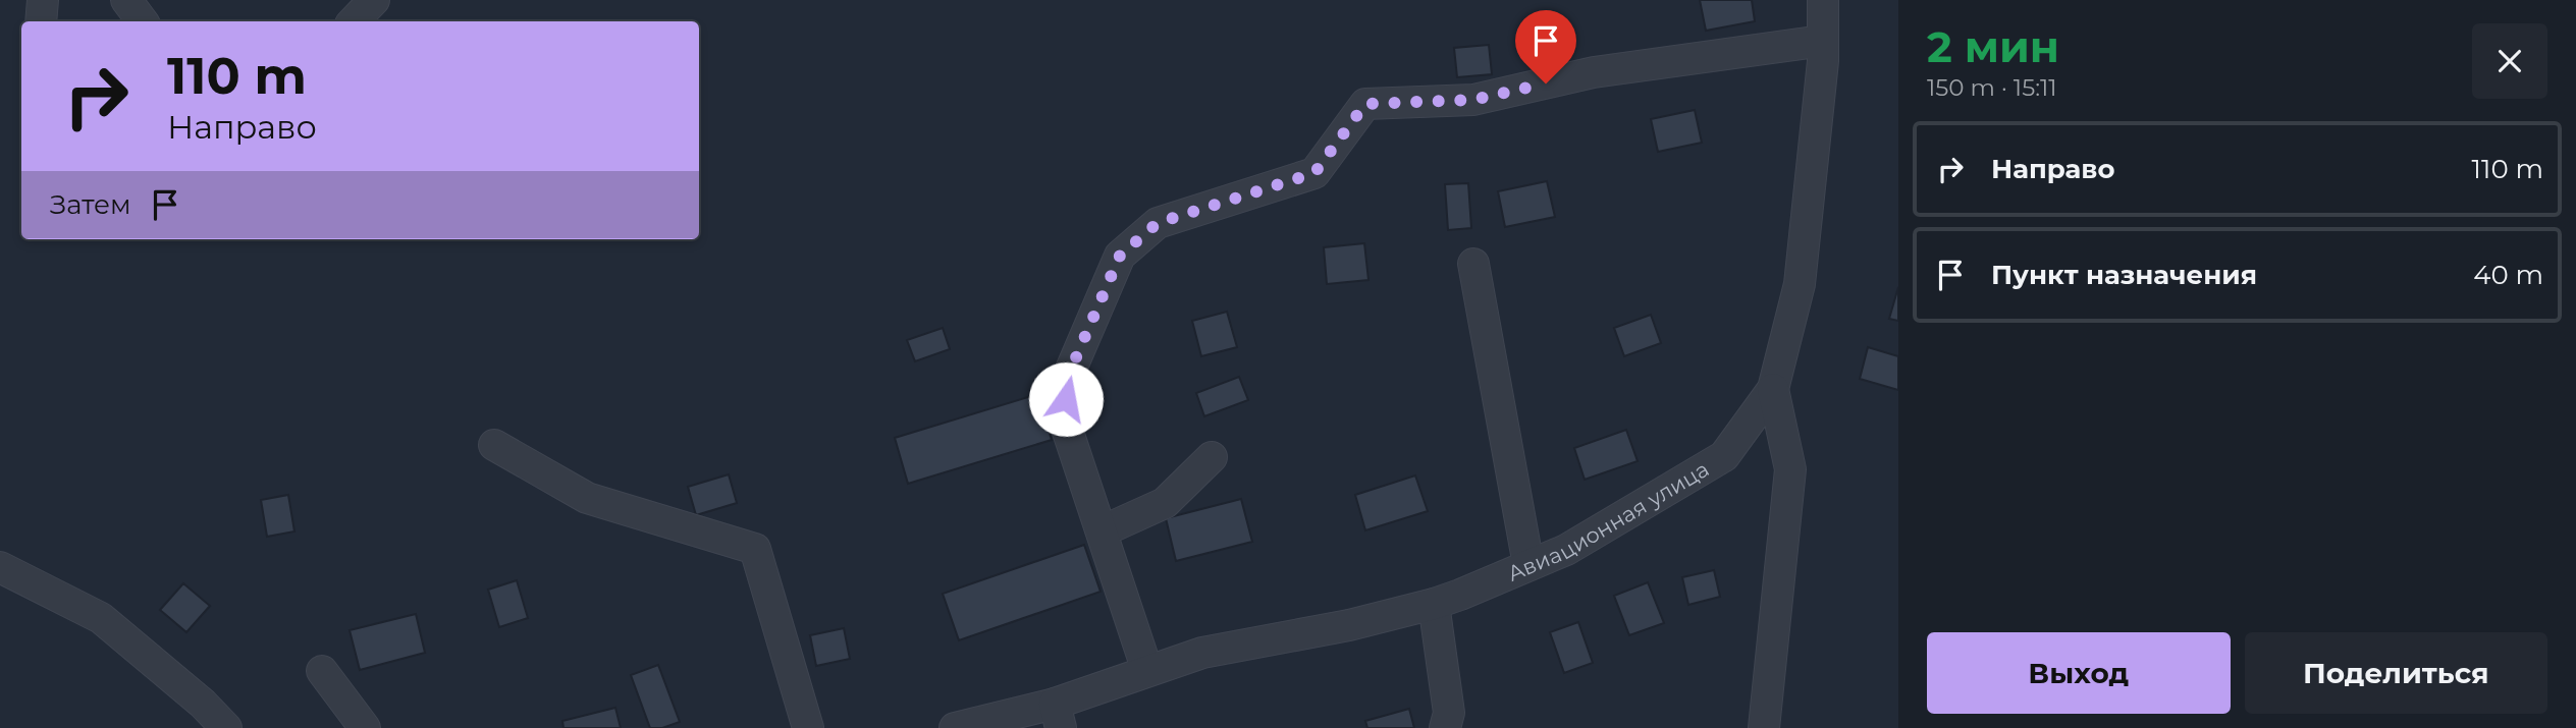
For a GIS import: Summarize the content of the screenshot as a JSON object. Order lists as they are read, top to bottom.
{
  "streets": {
    "street": ["Авиационная улица"]
  },
  "page": {
    "heading": ["2 мин", "150 m · 15:11"],
    "turn": ["110 m", "Направо"],
    "list": [
      {
        "name": "Направо",
        "value": "110 m"
      },
      {
        "name": "Пункт назначения",
        "value": "40 m"
      }
    ],
    "then": "Затем",
    "buttons": ["Выход", "Поделиться"]
  }
}
